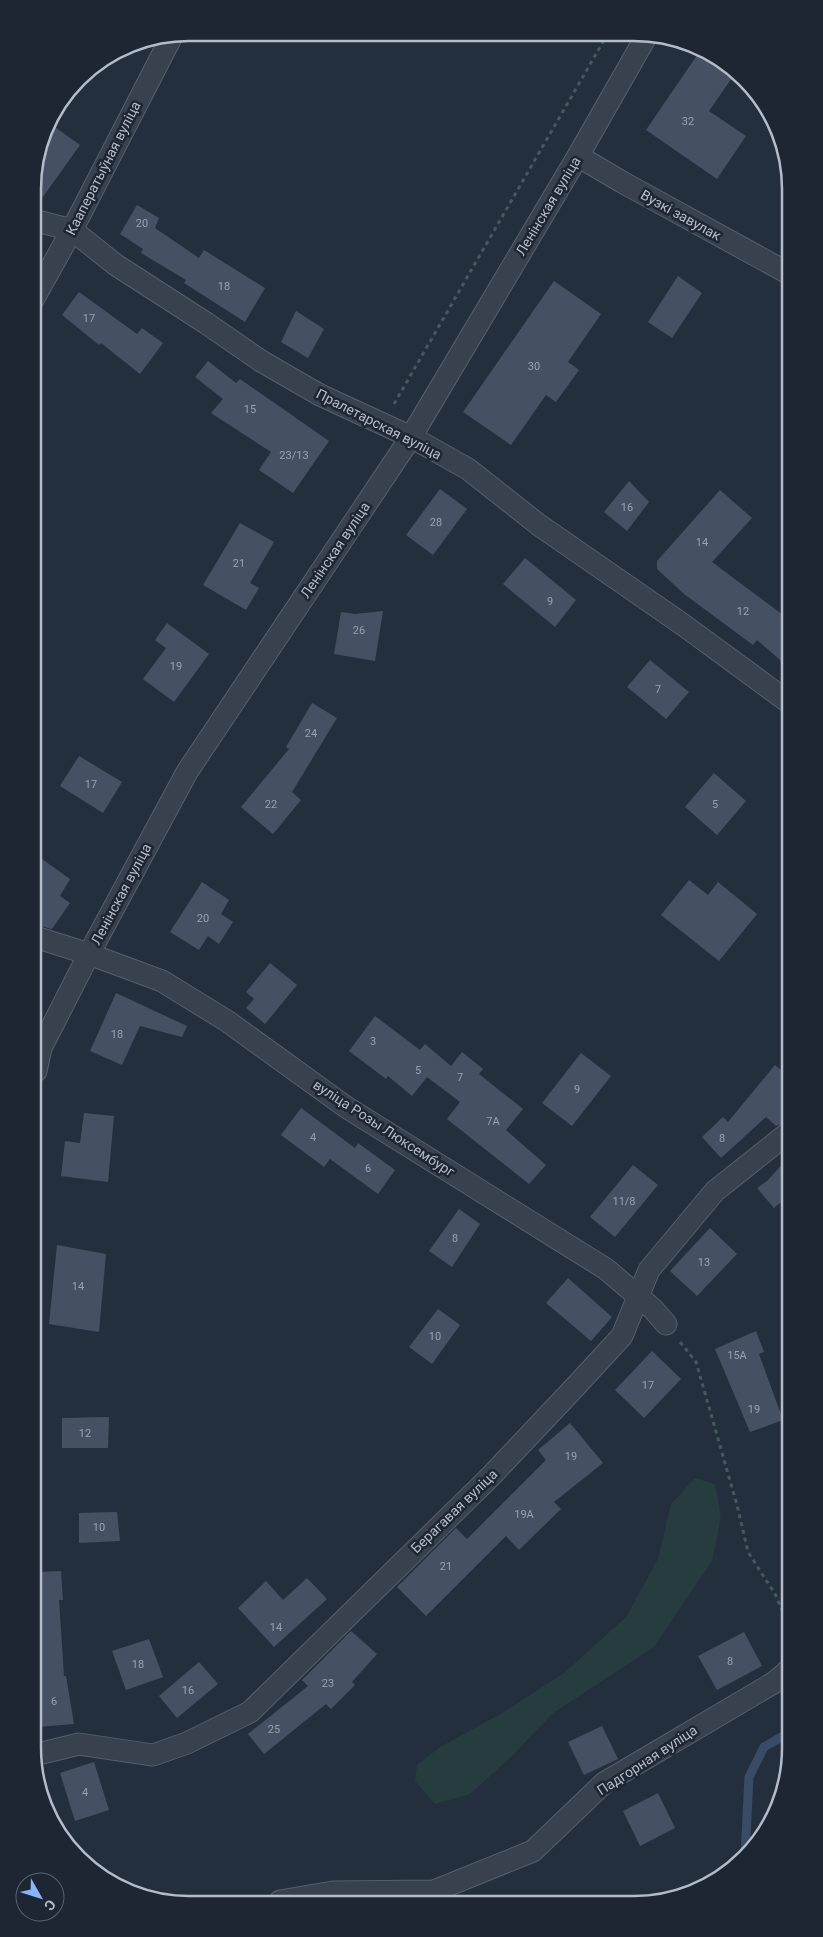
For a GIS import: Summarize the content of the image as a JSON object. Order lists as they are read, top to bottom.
{
  "streets": {
    "street": [
      "Кааператыўная вуліца",
      "Ленінская вуліца",
      "Вузкі завулак",
      "Пралетарская вуліца",
      "вуліца Розы Люксембург",
      "Берагавая вуліца",
      "Падгорная вуліца"
    ]
  },
  "crossings": [
    ["Кааператыўная вуліца", "Пралетарская вуліца"],
    ["Ленінская вуліца", "Вузкі завулак"],
    ["Ленінская вуліца", "Пралетарская вуліца"],
    ["Ленінская вуліца", "вуліца Розы Люксембург"],
    ["вуліца Розы Люксембург", "Берагавая вуліца"]
  ],
  "house_numbers": [
    "32",
    "20",
    "18",
    "17",
    "30",
    "15",
    "23/13",
    "16",
    "28",
    "14",
    "21",
    "9",
    "12",
    "26",
    "19",
    "7",
    "24",
    "17",
    "22",
    "5",
    "20",
    "18",
    "3",
    "5",
    "7",
    "9",
    "7А",
    "4",
    "8",
    "6",
    "11/8",
    "8",
    "13",
    "14",
    "10",
    "15А",
    "17",
    "19",
    "12",
    "19",
    "19А",
    "10",
    "21",
    "14",
    "8",
    "18",
    "23",
    "16",
    "6",
    "25",
    "4"
  ],
  "north": "bottom right"
}
